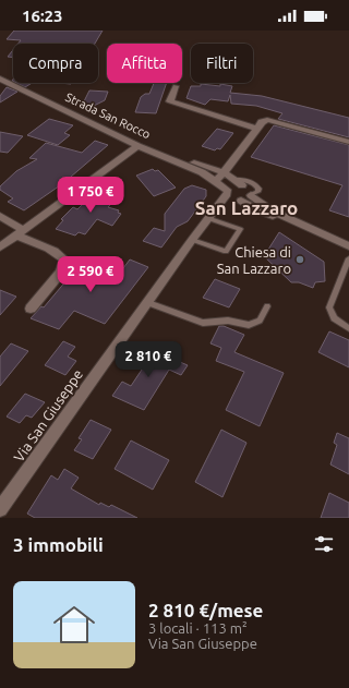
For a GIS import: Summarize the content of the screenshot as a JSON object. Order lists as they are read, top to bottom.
{
  "streets": {
    "street": ["Strada San Rocco", "Via San Giuseppe"]
  },
  "crossings": [
    ["Strada San Rocco", "Via San Giuseppe"]
  ],
  "districts": ["San Lazzaro"],
  "places": ["Chiesa di San Lazzaro"],
  "page": {
    "status": "16:23",
    "chip": ["Compra", "Affitta", "Filtri"],
    "price": ["1 750 €", "2 590 €", "2 810 €"],
    "heading": "3 immobili",
    "list": [
      {
        "name": "2 810 €/mese",
        "note": "3 locali · 113 m² · Via San Giuseppe"
      }
    ]
  }
}
